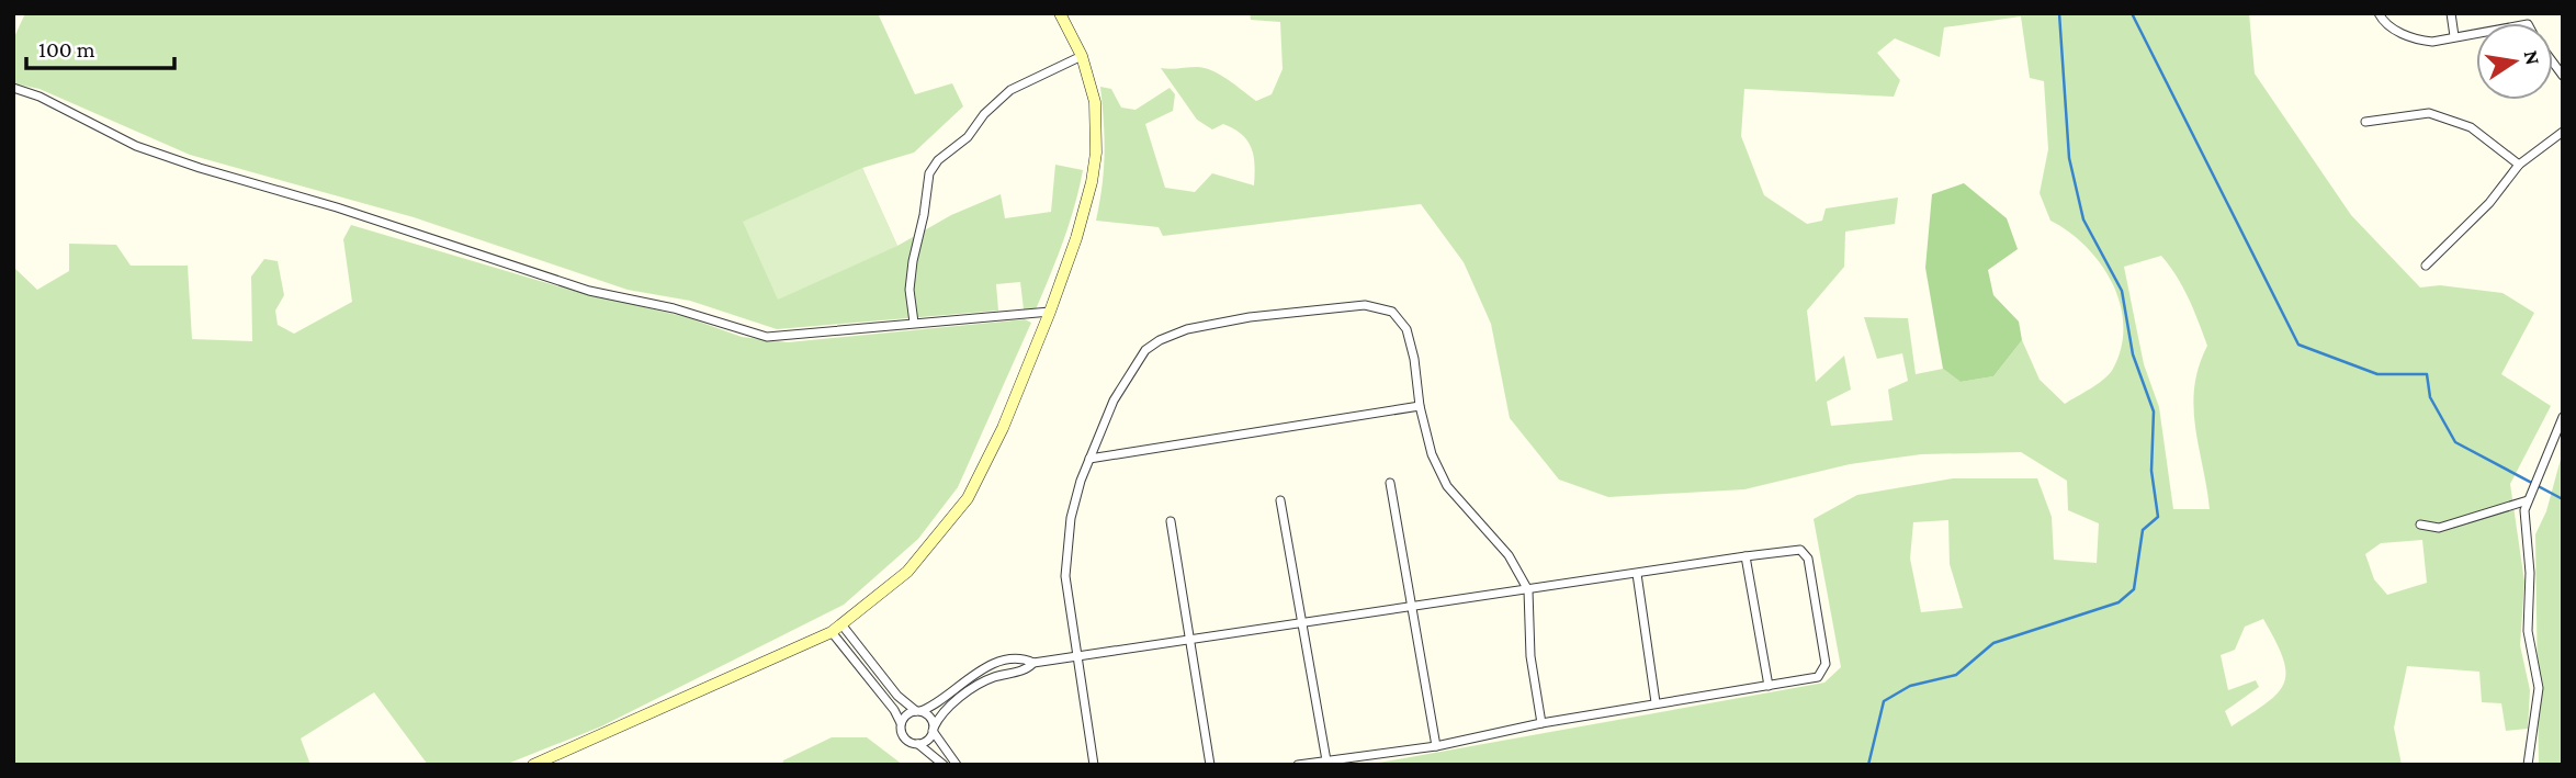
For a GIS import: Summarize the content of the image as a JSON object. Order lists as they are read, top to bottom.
{
  "scale_bar": "100 m",
  "north": "right"
}
